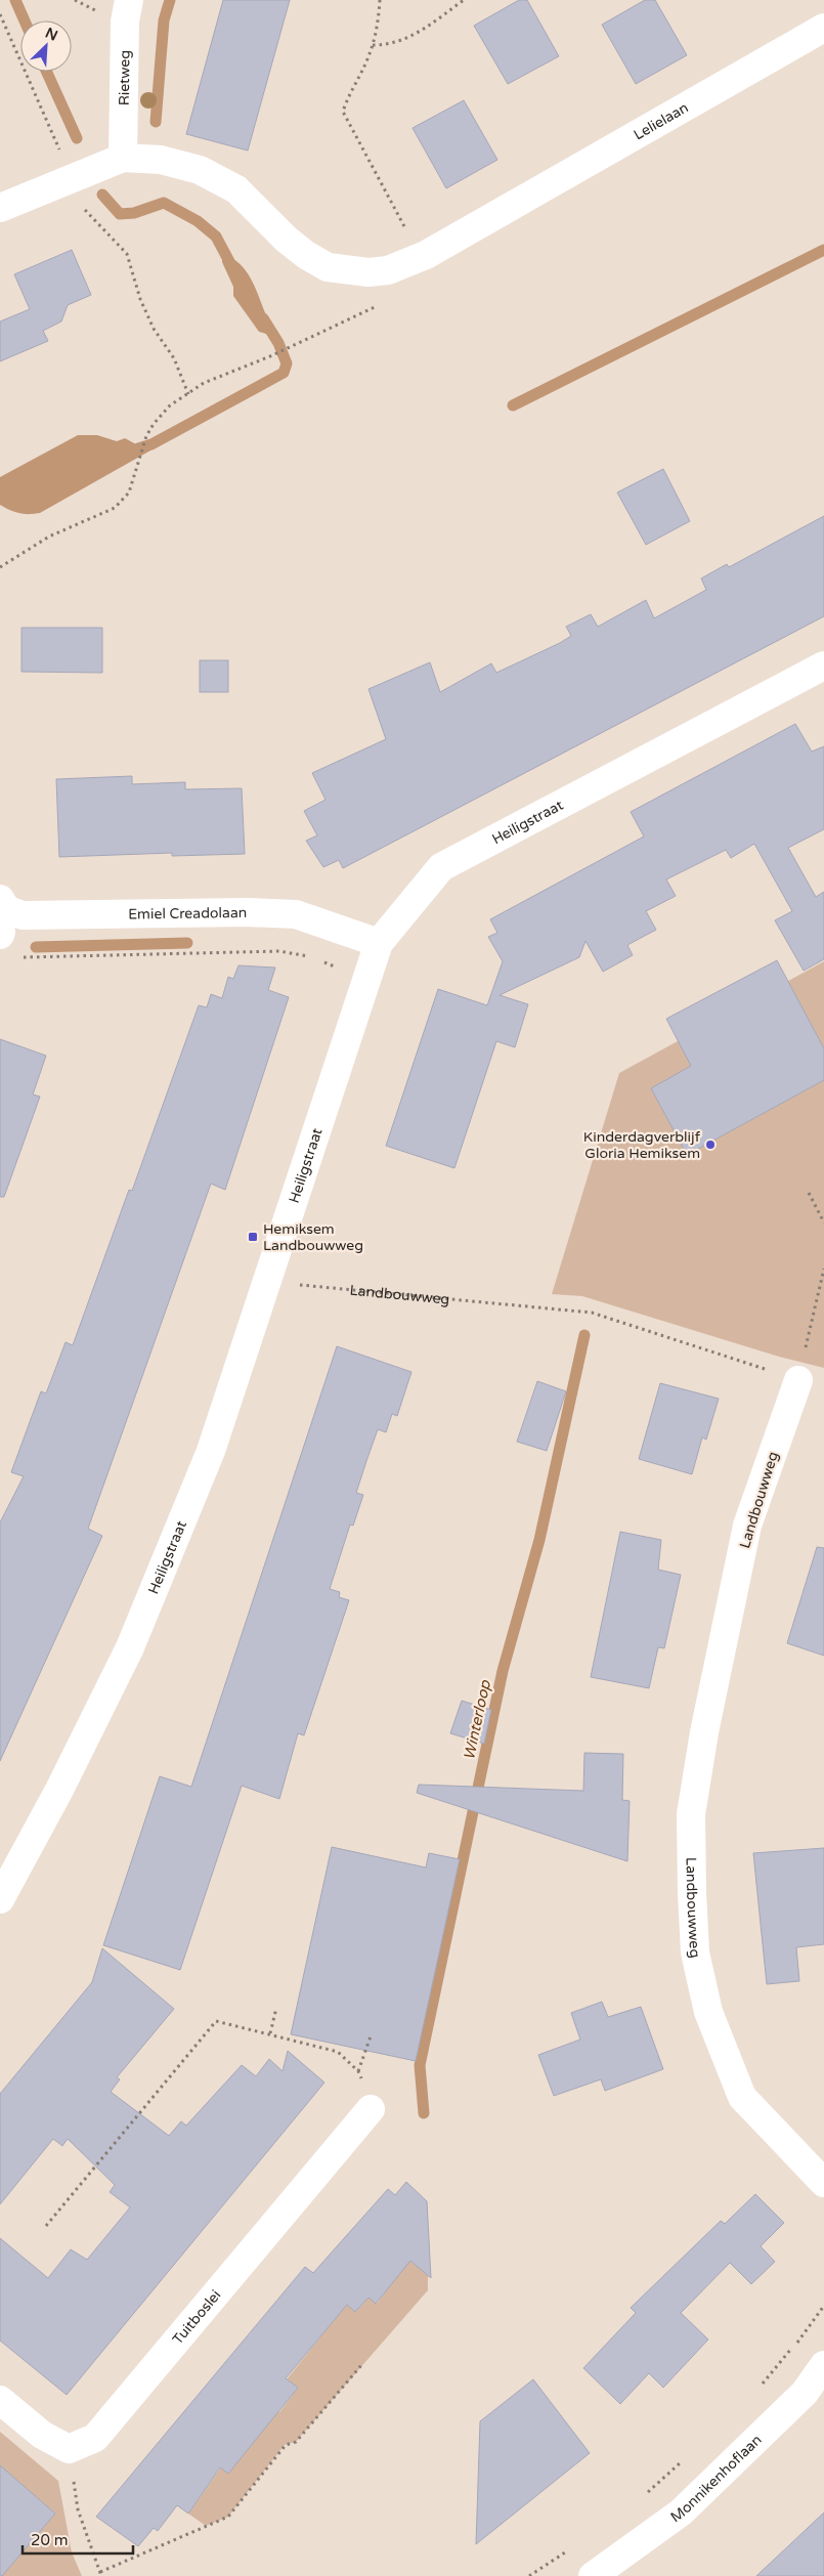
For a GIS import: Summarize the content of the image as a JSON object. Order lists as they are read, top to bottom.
{
  "streets": {
    "street": [
      "Rietweg",
      "Lelielaan",
      "Heiligstraat",
      "Emiel Creadolaan",
      "Landbouwweg",
      "Tuitboslei",
      "Monnikenhoflaan"
    ]
  },
  "crossings": [
    ["Rietweg", "Lelielaan"],
    ["Heiligstraat", "Emiel Creadolaan"],
    ["Heiligstraat", "Landbouwweg"]
  ],
  "water": ["Winterloop"],
  "places": {
    "other": ["Kinderdagverblijf Gloria Hemiksem"],
    "transit": ["Hemiksem Landbouwweg"]
  },
  "scale_bar": "20 m",
  "north": "top right"
}
